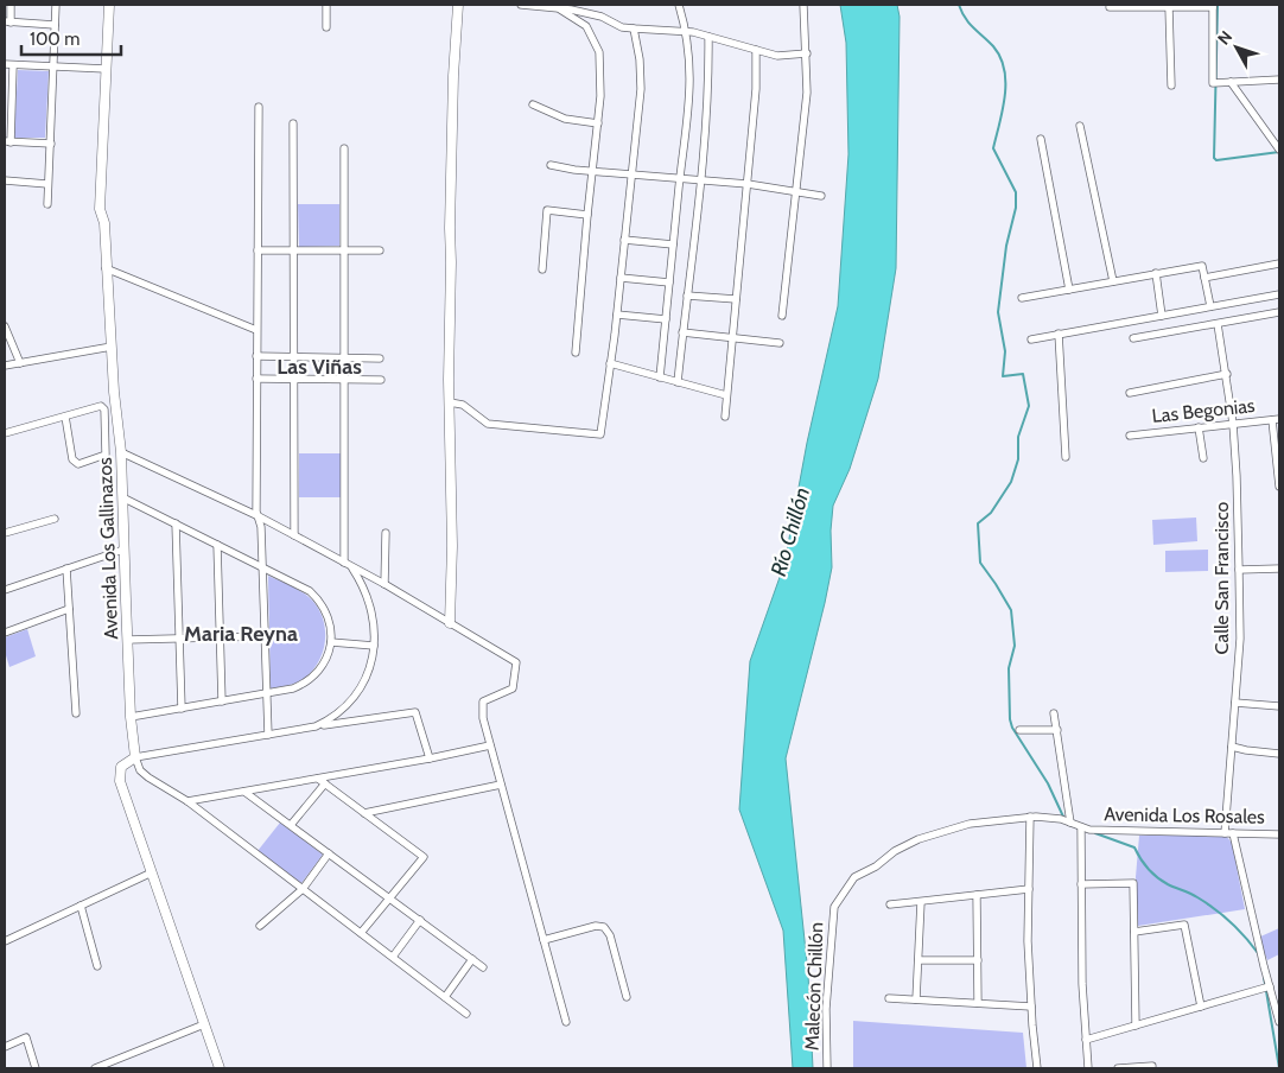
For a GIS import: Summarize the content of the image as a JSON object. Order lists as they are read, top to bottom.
{
  "streets": {
    "street": [
      "Las Begonias",
      "Avenida Los Gallinazos",
      "Calle San Francisco",
      "Avenida Los Rosales",
      "Malecón Chillón"
    ]
  },
  "crossings": [
    ["Las Begonias", "Calle San Francisco"],
    ["Calle San Francisco", "Avenida Los Rosales"],
    ["Avenida Los Rosales", "Malecón Chillón"]
  ],
  "districts": ["Las Viñas", "Maria Reyna"],
  "water": ["Río Chillón"],
  "scale_bar": "100 m",
  "north": "top left"
}
